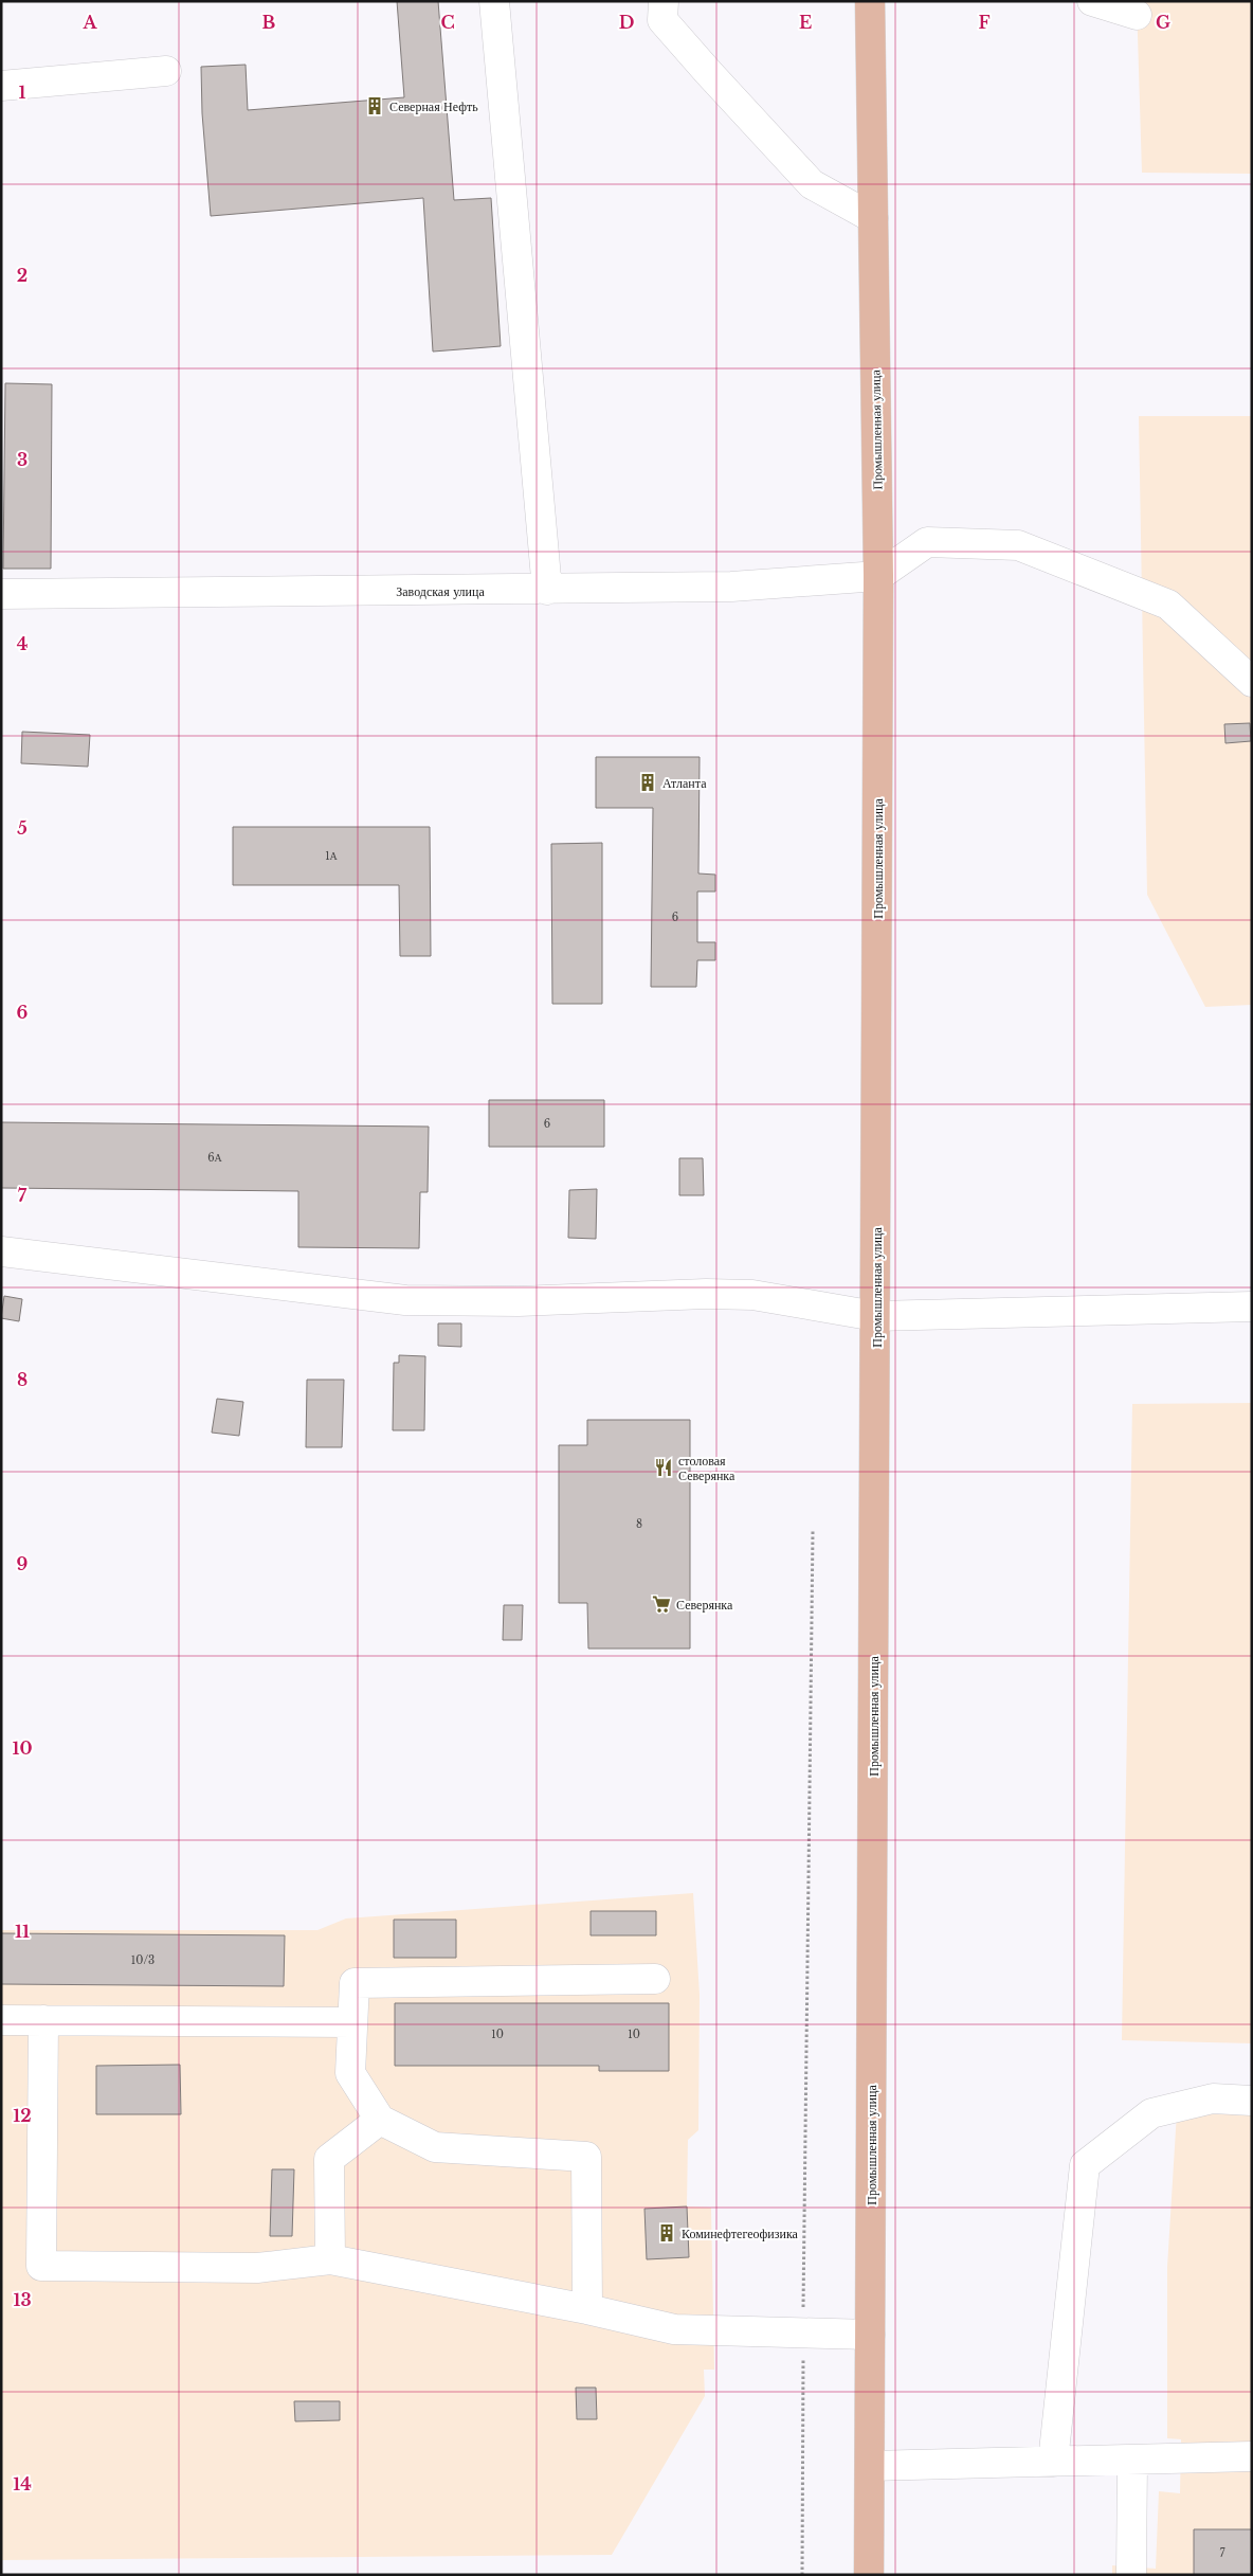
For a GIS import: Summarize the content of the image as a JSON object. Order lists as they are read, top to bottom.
{
  "streets": {
    "main road": ["Промышленная улица"],
    "street": ["Заводская улица"]
  },
  "crossings": [
    ["Промышленная улица", "Заводская улица"]
  ],
  "places": {
    "building": ["Северная Нефть", "Атланта", "Коминефтегеофизика"],
    "restaurant": ["столовая Северянка"],
    "supermarket": ["Северянка"]
  },
  "house_numbers": [
    "1А",
    "6",
    "6",
    "6А",
    "8",
    "10/3",
    "10",
    "10",
    "7"
  ],
  "grid": {
    "columns": [
      "A",
      "B",
      "C",
      "D",
      "E",
      "F",
      "G"
    ],
    "rows": [
      "1",
      "2",
      "3",
      "4",
      "5",
      "6",
      "7",
      "8",
      "9",
      "10",
      "11",
      "12",
      "13",
      "14"
    ]
  }
}
